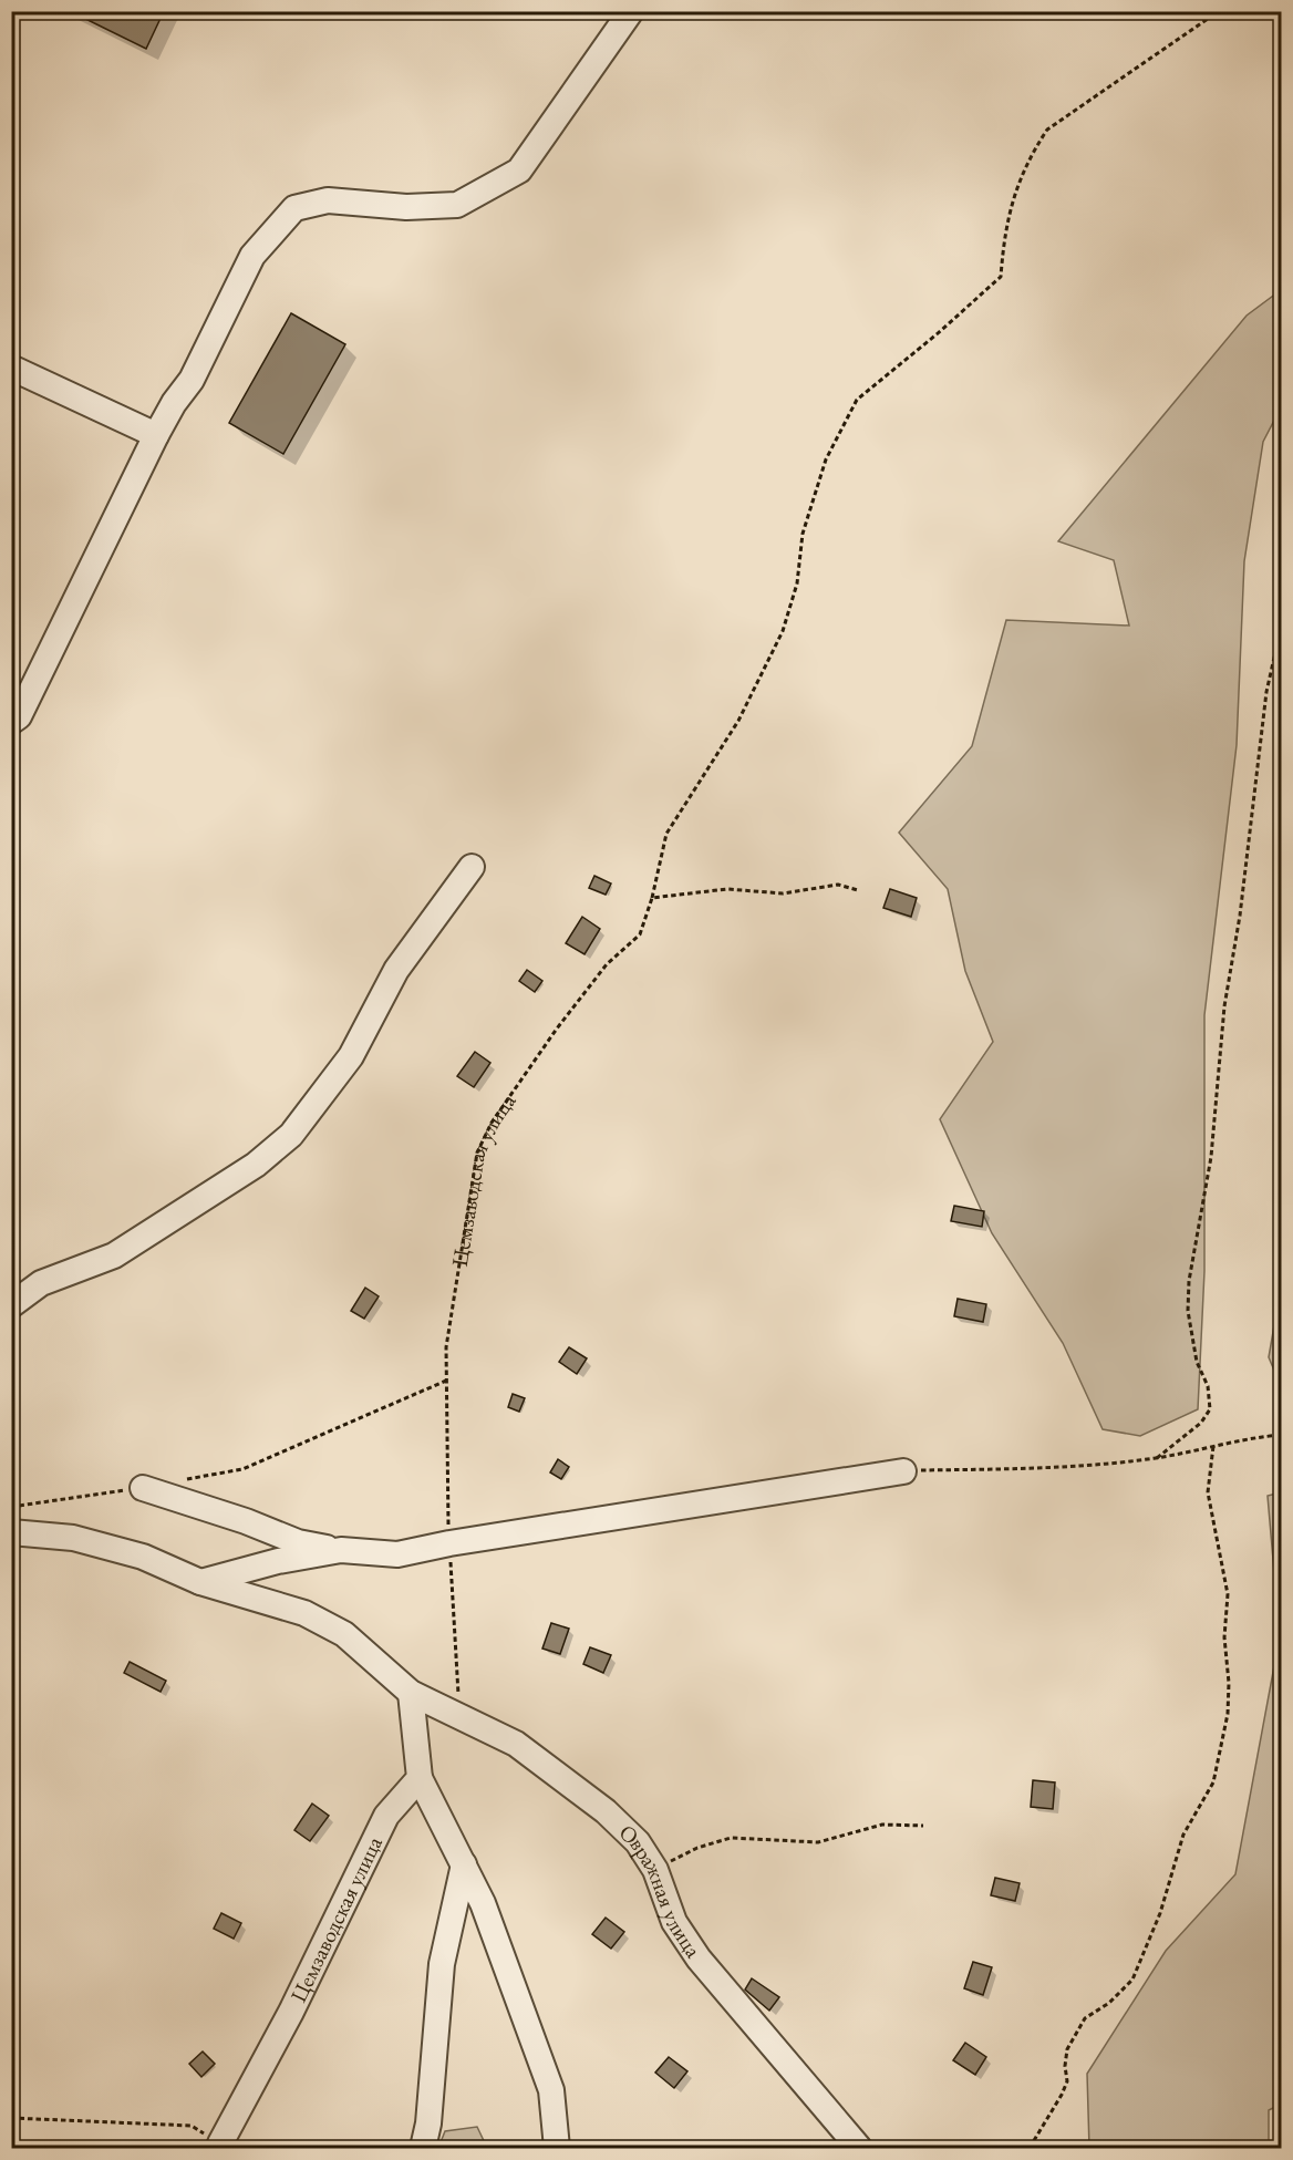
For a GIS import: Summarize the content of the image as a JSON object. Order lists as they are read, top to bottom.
{
  "streets": {
    "street": ["Цемзаводская улица", "Овражная улица"]
  },
  "crossings": [
    ["Цемзаводская улица", "Овражная улица"]
  ]
}
